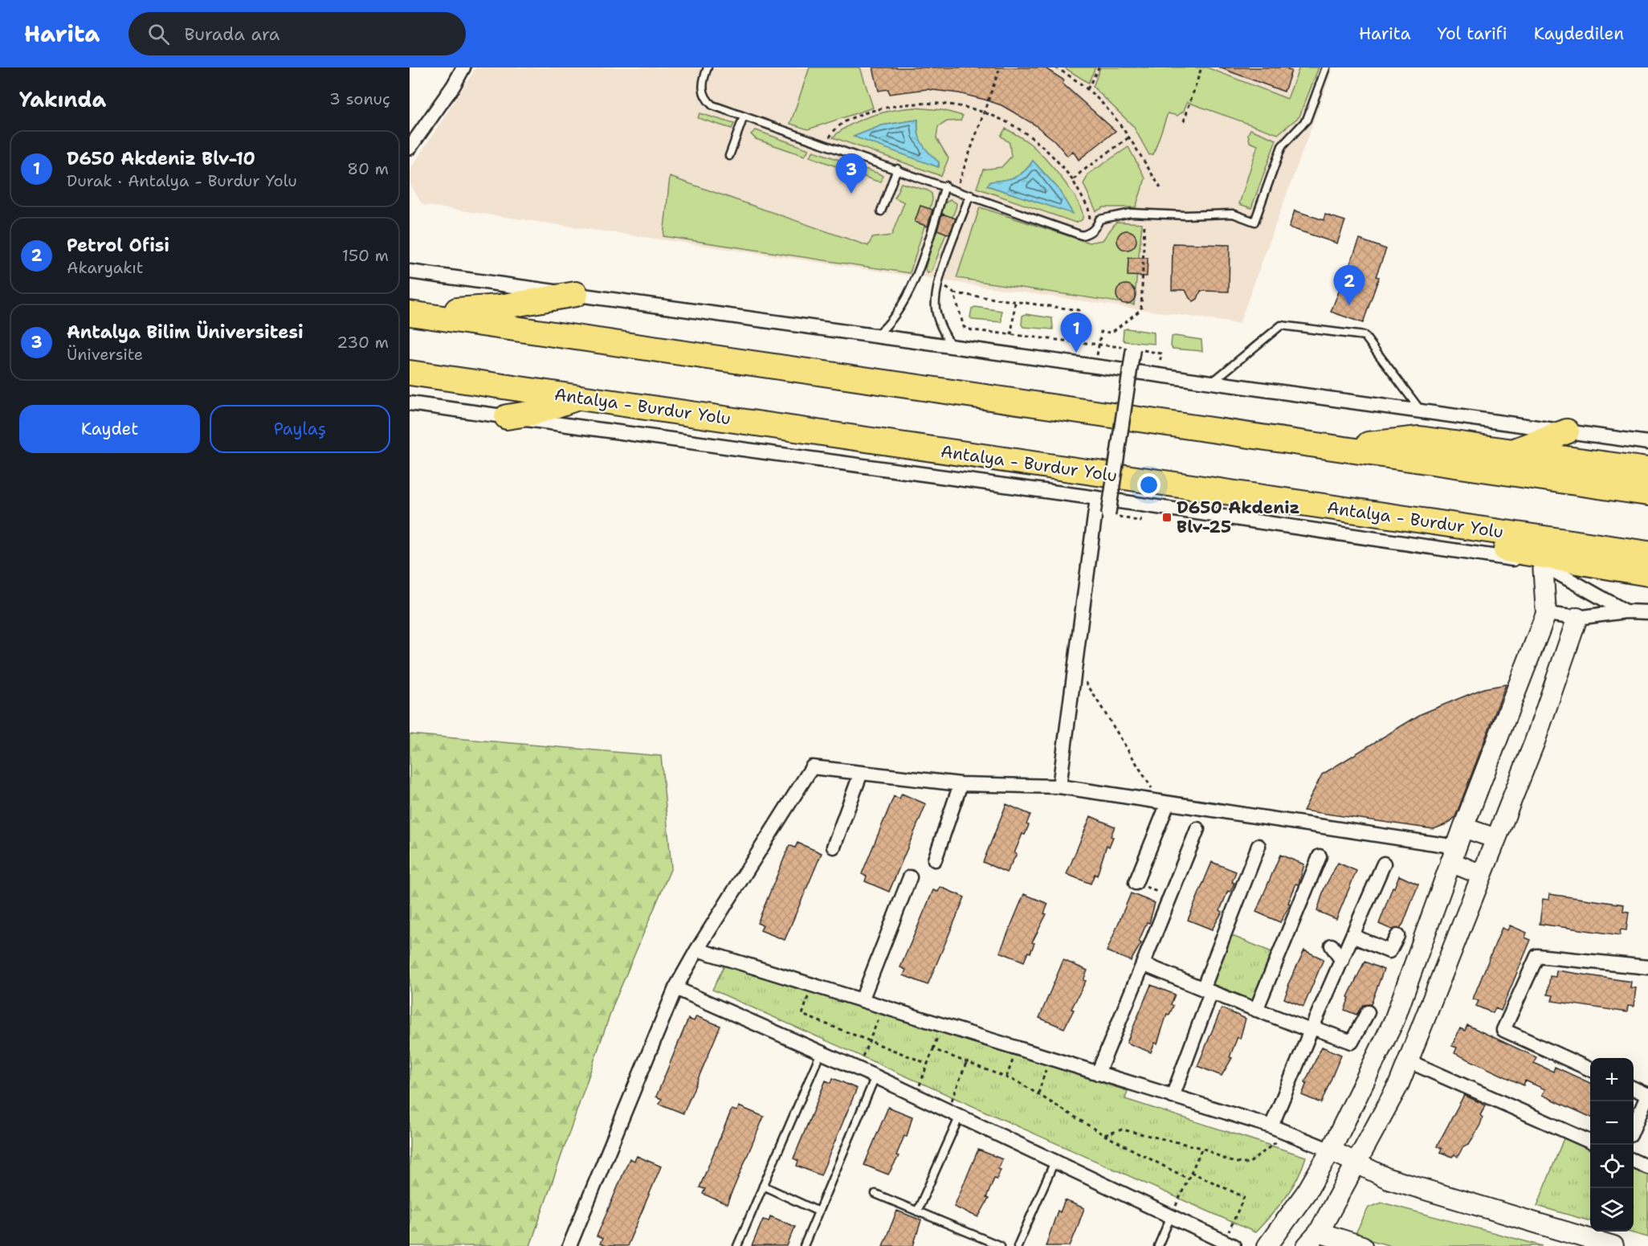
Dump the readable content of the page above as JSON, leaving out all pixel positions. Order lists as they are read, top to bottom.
{
  "streets": {
    "highway": ["Antalya - Burdur Yolu"]
  },
  "places": {
    "transit": ["D650 Akdeniz Blv-25"]
  },
  "page": {
    "header": "Harita",
    "search": "Burada ara",
    "nav": ["Harita", "Yol tarifi", "Kaydedilen"],
    "heading": ["Yakında", "3 sonuç"],
    "list": [
      {
        "mark": "1",
        "name": "D650 Akdeniz Blv-10",
        "note": "Durak · Antalya - Burdur Yolu",
        "value": "80 m"
      },
      {
        "mark": "2",
        "name": "Petrol Ofisi",
        "note": "Akaryakıt",
        "value": "150 m"
      },
      {
        "mark": "3",
        "name": "Antalya Bilim Üniversitesi",
        "note": "Üniversite",
        "value": "230 m"
      }
    ],
    "pins": ["3", "2", "1"],
    "buttons": ["Kaydet", "Paylaş"],
    "map_buttons": ["+", "−"]
  }
}
